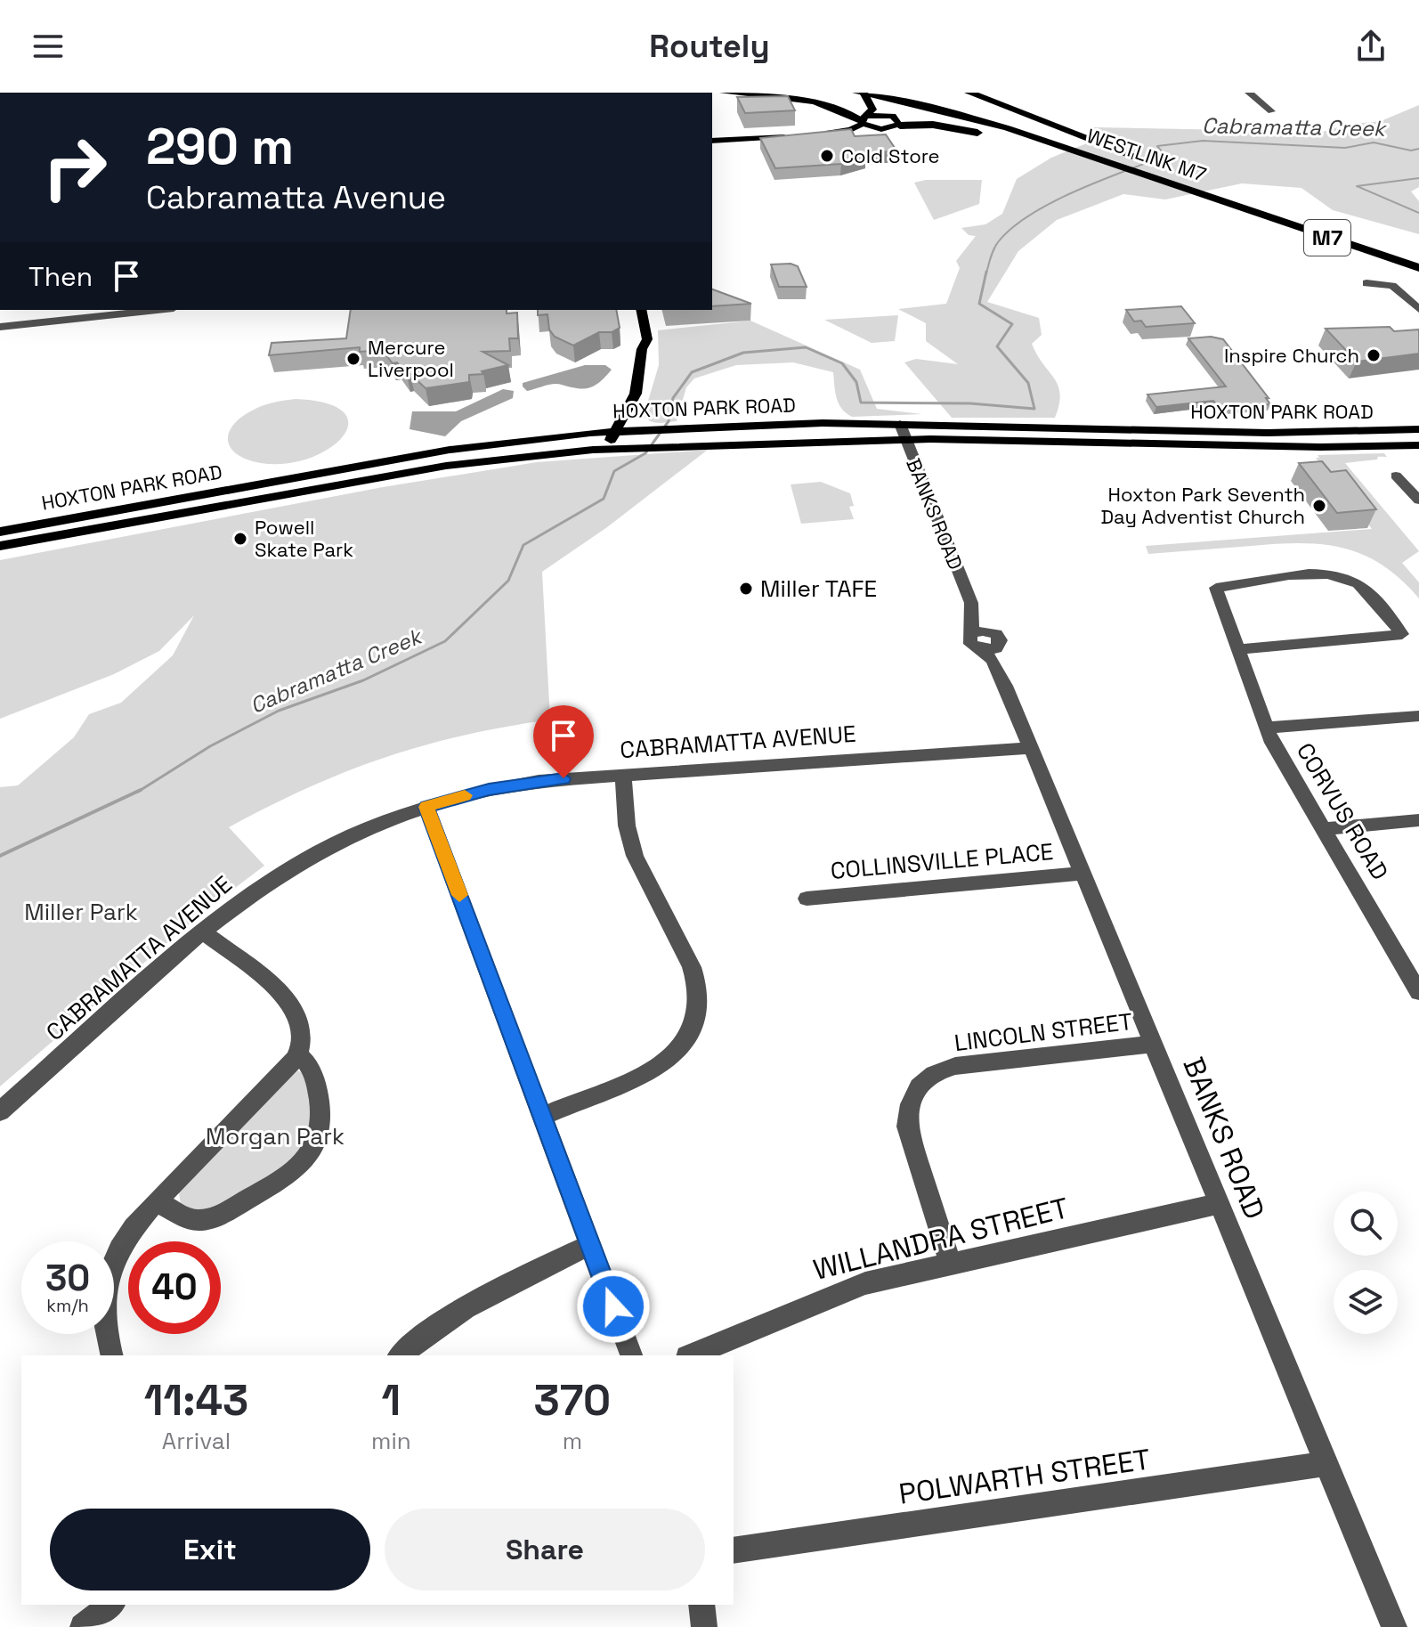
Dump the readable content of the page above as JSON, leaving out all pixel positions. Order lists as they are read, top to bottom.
{
  "streets": {
    "highway": ["WESTLINK M7", "M7"],
    "main road": ["HOXTON PARK ROAD"],
    "street": [
      "BANKS ROAD",
      "CABRAMATTA AVENUE",
      "CORVUS ROAD",
      "COLLINSVILLE PLACE",
      "LINCOLN STREET",
      "WILLANDRA STREET",
      "POLWARTH STREET"
    ]
  },
  "crossings": [
    ["HOXTON PARK ROAD", "BANKS ROAD"],
    ["BANKS ROAD", "CABRAMATTA AVENUE"],
    ["BANKS ROAD", "COLLINSVILLE PLACE"],
    ["BANKS ROAD", "LINCOLN STREET"],
    ["BANKS ROAD", "WILLANDRA STREET"],
    ["BANKS ROAD", "POLWARTH STREET"],
    ["LINCOLN STREET", "WILLANDRA STREET"]
  ],
  "water": ["Cabramatta Creek"],
  "parks": ["Miller Park", "Morgan Park"],
  "places": [
    "Cold Store",
    "Inspire Church",
    "Mercure Liverpool",
    "Hoxton Park Seventh Day Adventist Church",
    "Powell Skate Park",
    "Miller TAFE"
  ],
  "page": {
    "header": "Routely",
    "turn": ["290 m", "Cabramatta Avenue"],
    "then": "Then",
    "speed": "30 km/h",
    "limit": "40",
    "eta": [
      "11:43",
      "Arrival",
      "1",
      "min",
      "370",
      "m"
    ],
    "buttons": ["Exit", "Share"]
  }
}
